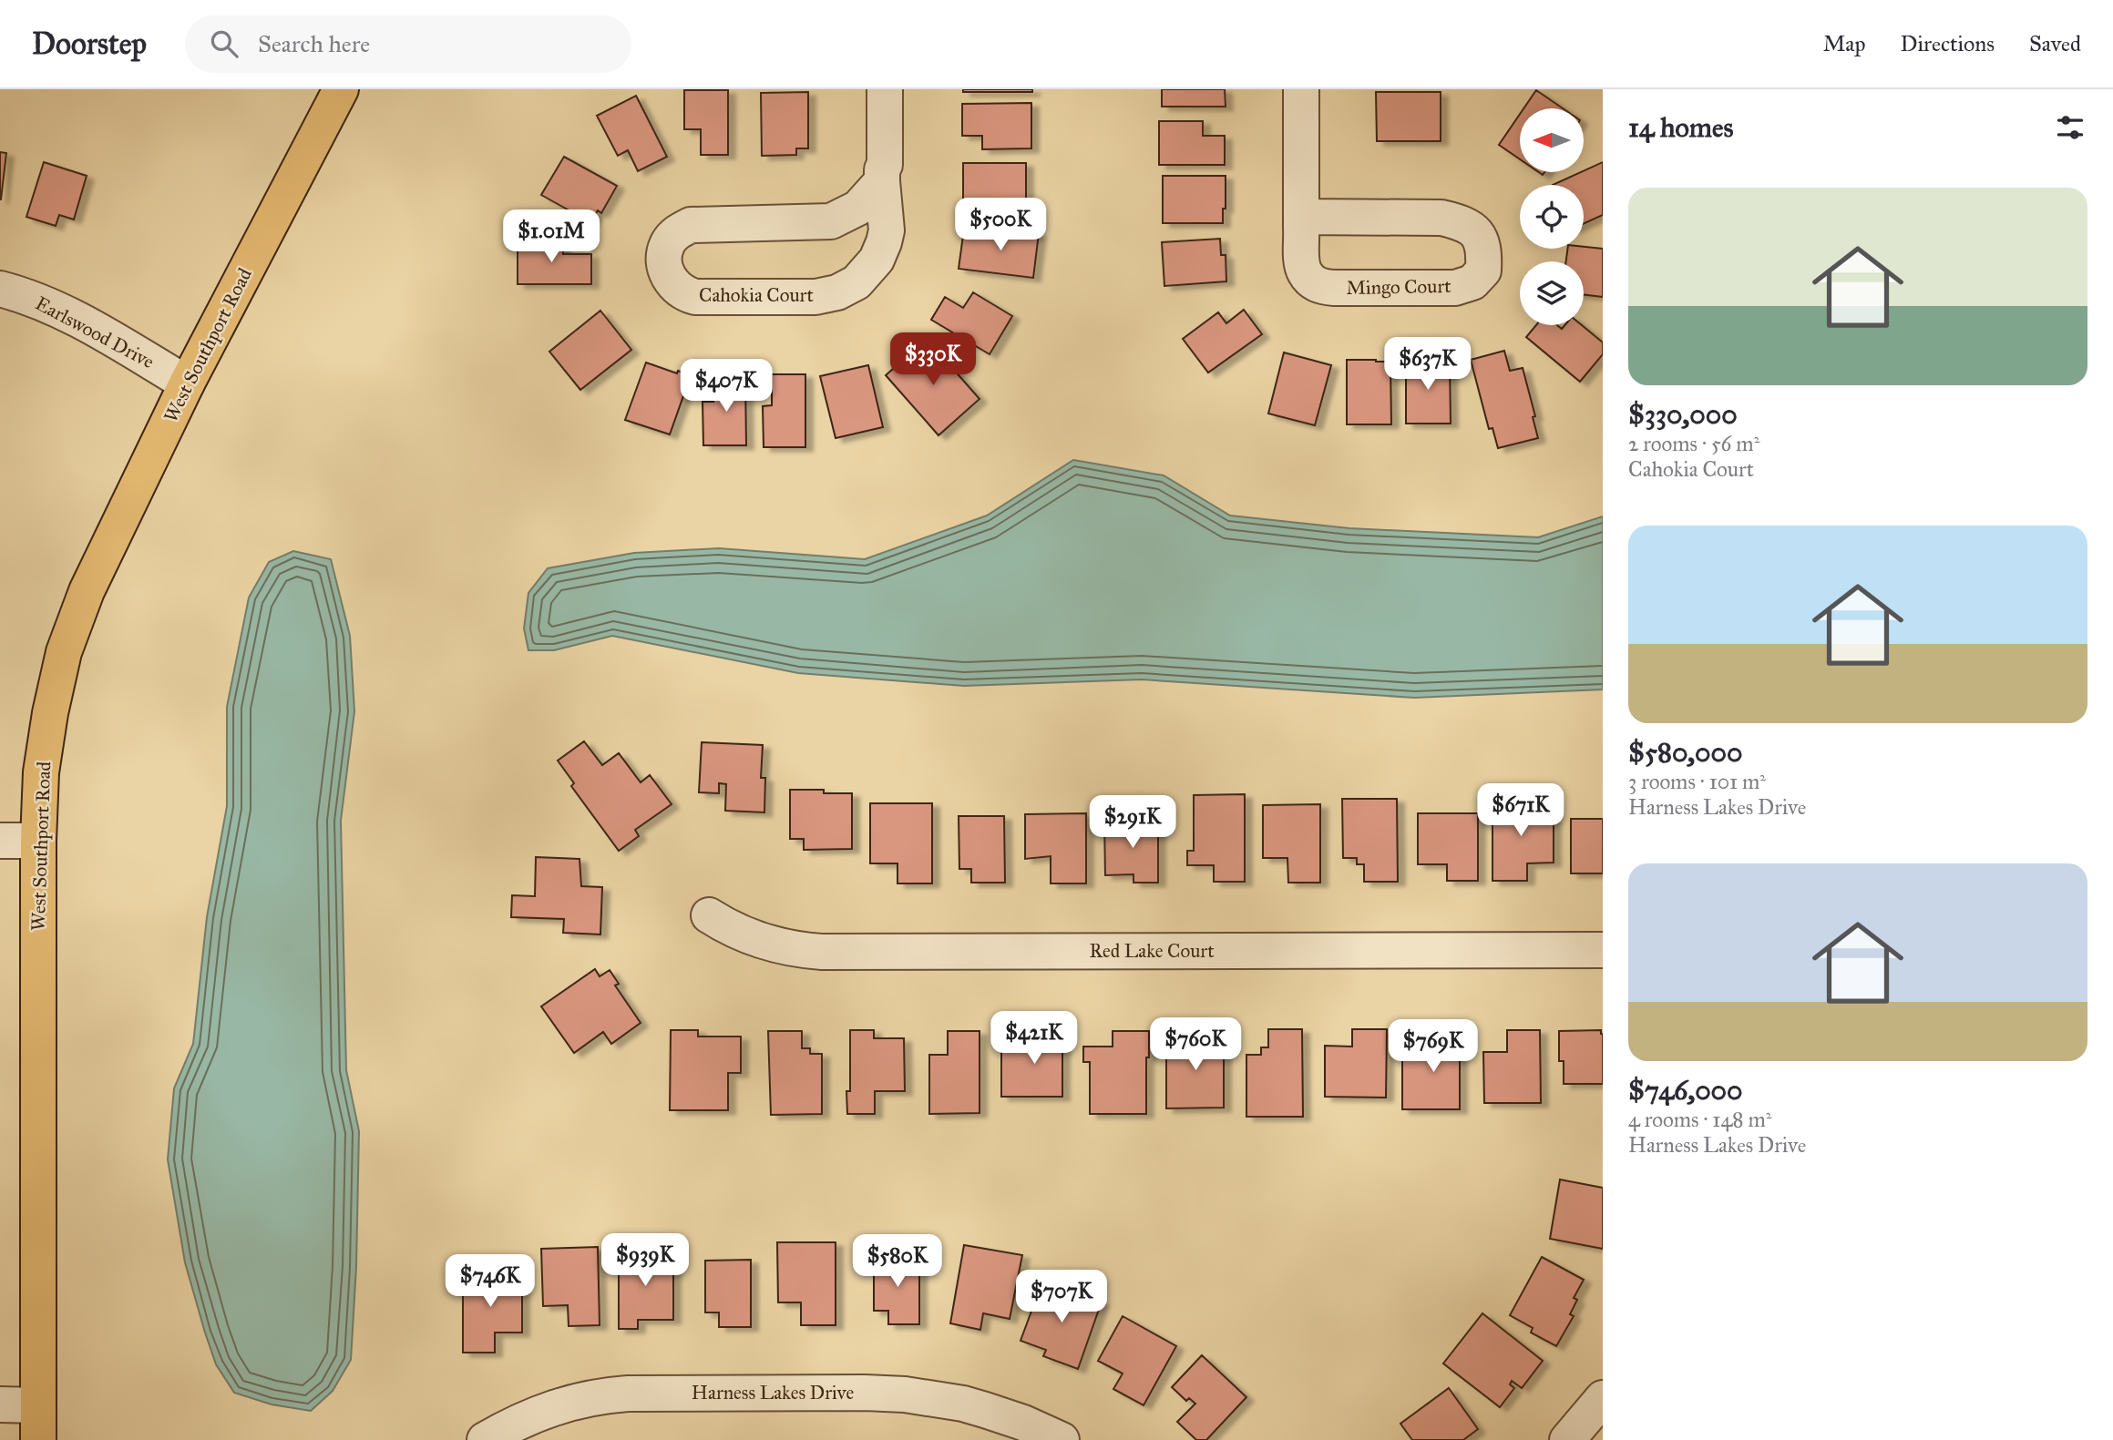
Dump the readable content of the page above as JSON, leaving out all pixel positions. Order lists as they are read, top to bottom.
{
  "streets": {
    "main road": ["West Southport Road"],
    "street": [
      "Mingo Court",
      "Cahokia Court",
      "Earlswood Drive",
      "Red Lake Court",
      "Harness Lakes Drive"
    ]
  },
  "crossings": [
    ["Earlswood Drive", "West Southport Road"]
  ],
  "north": "left",
  "page": {
    "header": "Doorstep",
    "search": "Search here",
    "nav": ["Map", "Directions", "Saved"],
    "heading": "14 homes",
    "list": [
      {
        "name": "$330,000",
        "note": "2 rooms · 56 m² · Cahokia Court"
      },
      {
        "name": "$580,000",
        "note": "3 rooms · 101 m² · Harness Lakes Drive"
      },
      {
        "name": "$746,000",
        "note": "4 rooms · 148 m² · Harness Lakes Drive"
      }
    ],
    "price": [
      "$500K",
      "$1.01M",
      "$330K",
      "$637K",
      "$407K",
      "$671K",
      "$291K",
      "$421K",
      "$760K",
      "$769K",
      "$939K",
      "$580K",
      "$746K",
      "$707K"
    ]
  }
}
